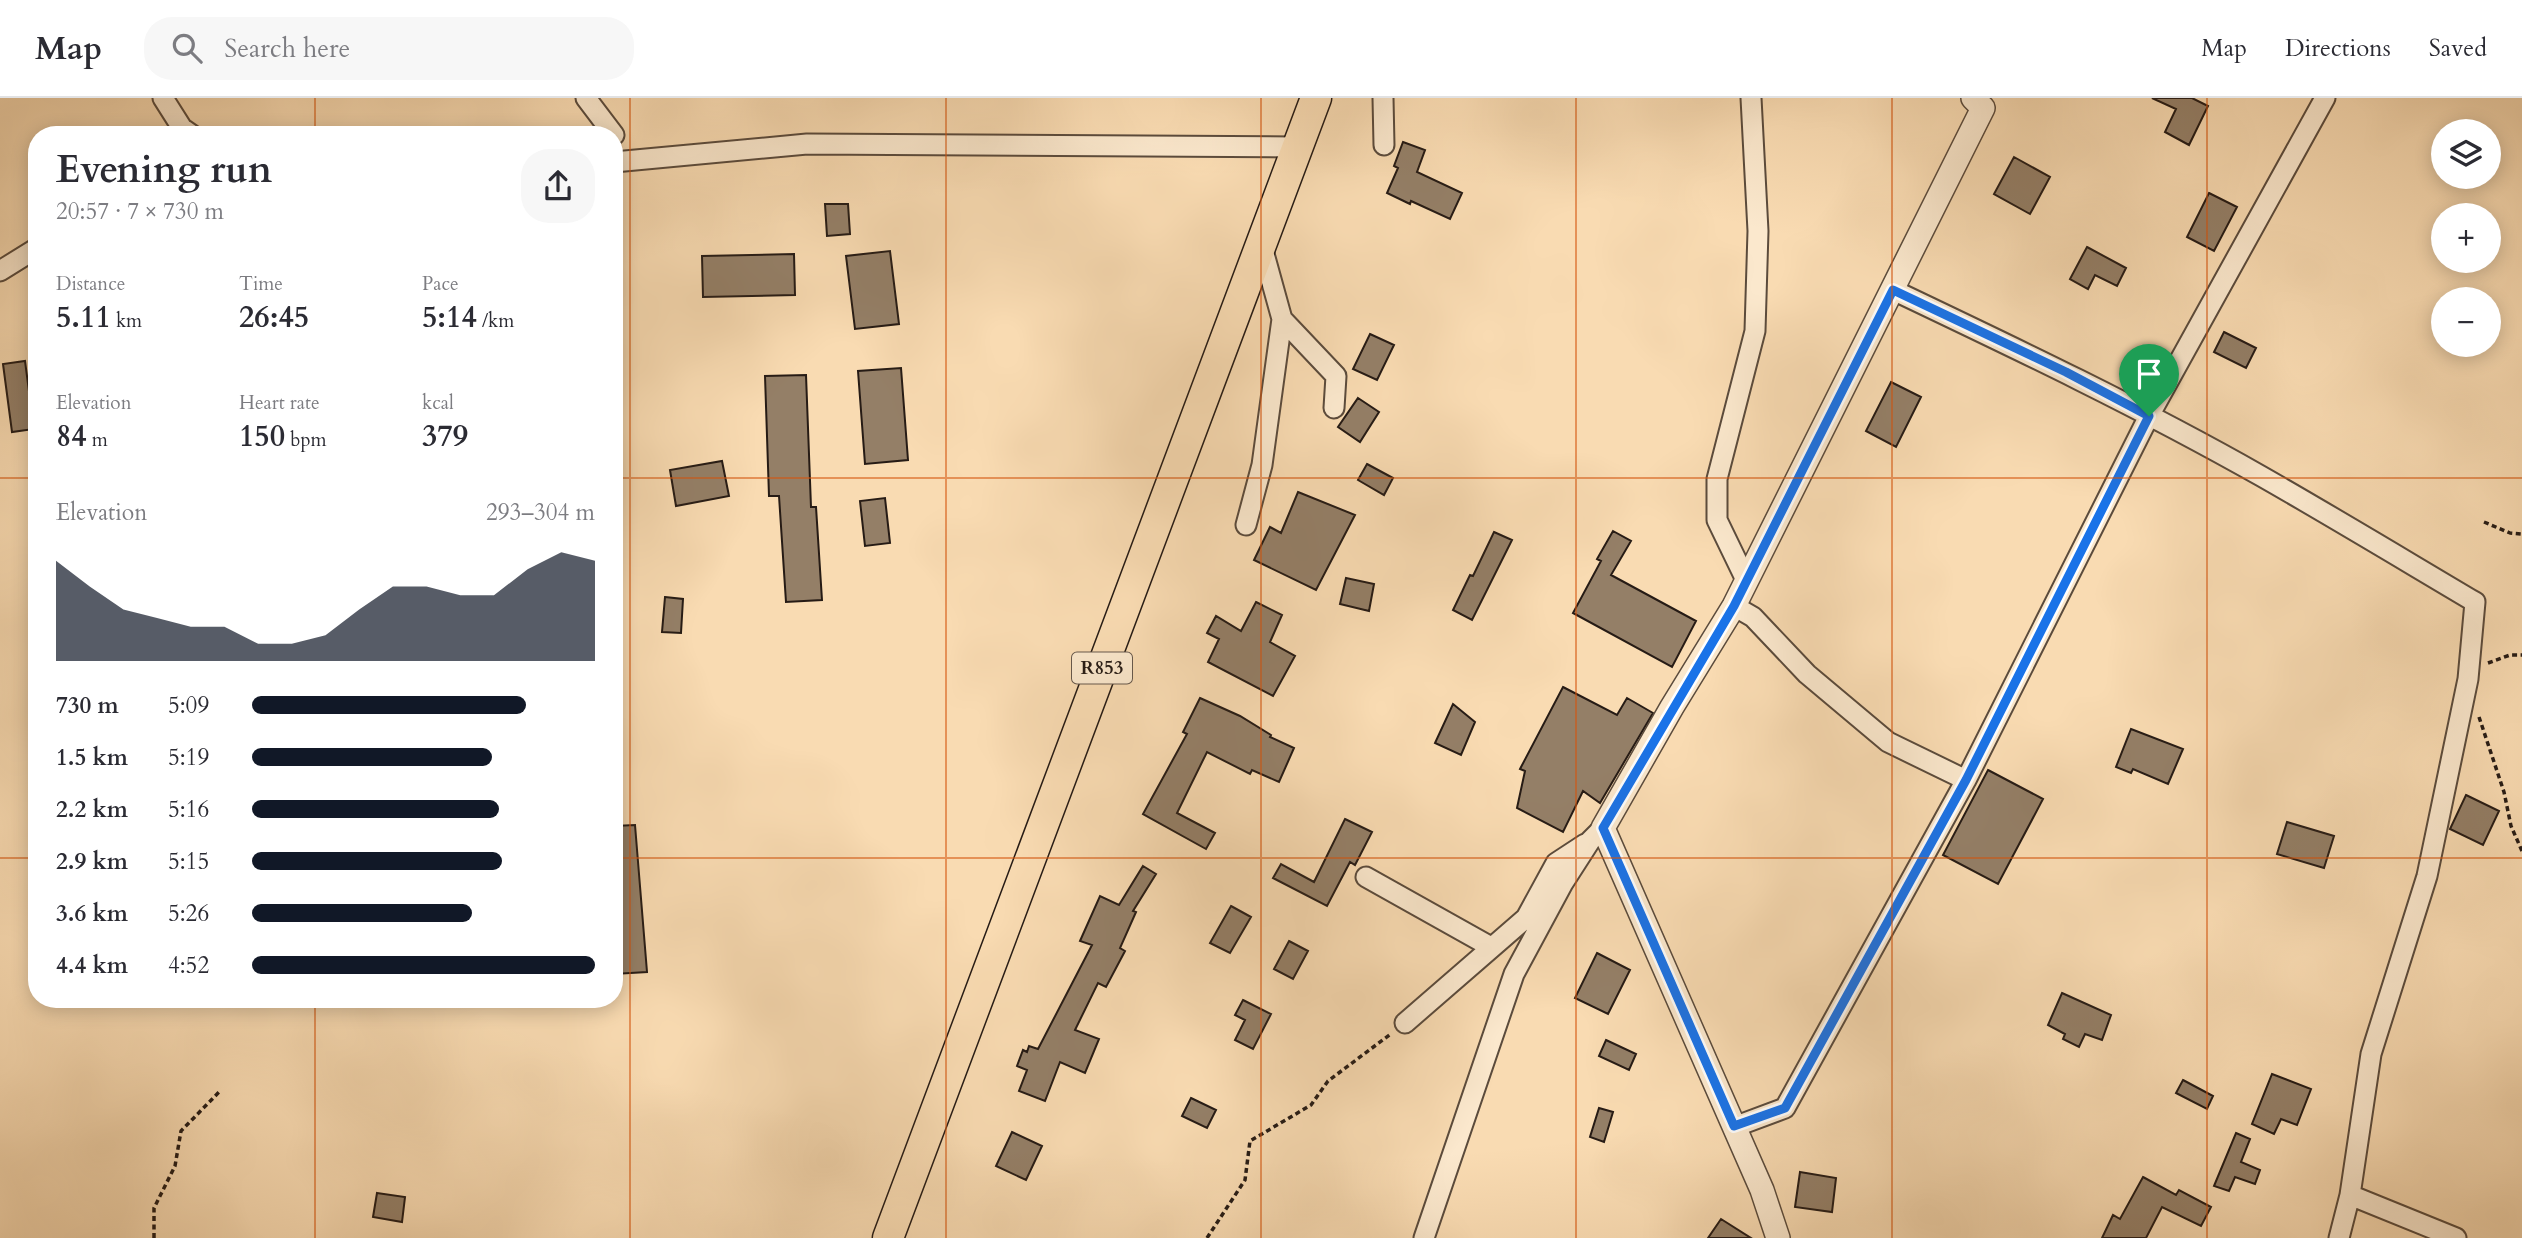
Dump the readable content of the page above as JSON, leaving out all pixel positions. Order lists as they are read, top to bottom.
{
  "streets": {
    "main road": ["R853"]
  },
  "page": {
    "header": "Map",
    "search": "Search here",
    "nav": ["Map", "Directions", "Saved"],
    "map_buttons": ["+", "−"],
    "heading": ["Evening run", "20:57 · 7 × 730 m"],
    "stats": [
      ["Distance", "5.11 km"],
      ["Time", "26:45"],
      ["Pace", "5:14 /km"],
      ["Elevation", "84 m"],
      ["Heart rate", "150 bpm"],
      ["kcal", "379"]
    ],
    "chart": ["Elevation", "293–304 m"],
    "list": [
      {
        "name": "730 m",
        "note": "5:09"
      },
      {
        "name": "1.5 km",
        "note": "5:19"
      },
      {
        "name": "2.2 km",
        "note": "5:16"
      },
      {
        "name": "2.9 km",
        "note": "5:15"
      },
      {
        "name": "3.6 km",
        "note": "5:26"
      },
      {
        "name": "4.4 km",
        "note": "4:52"
      }
    ]
  }
}
